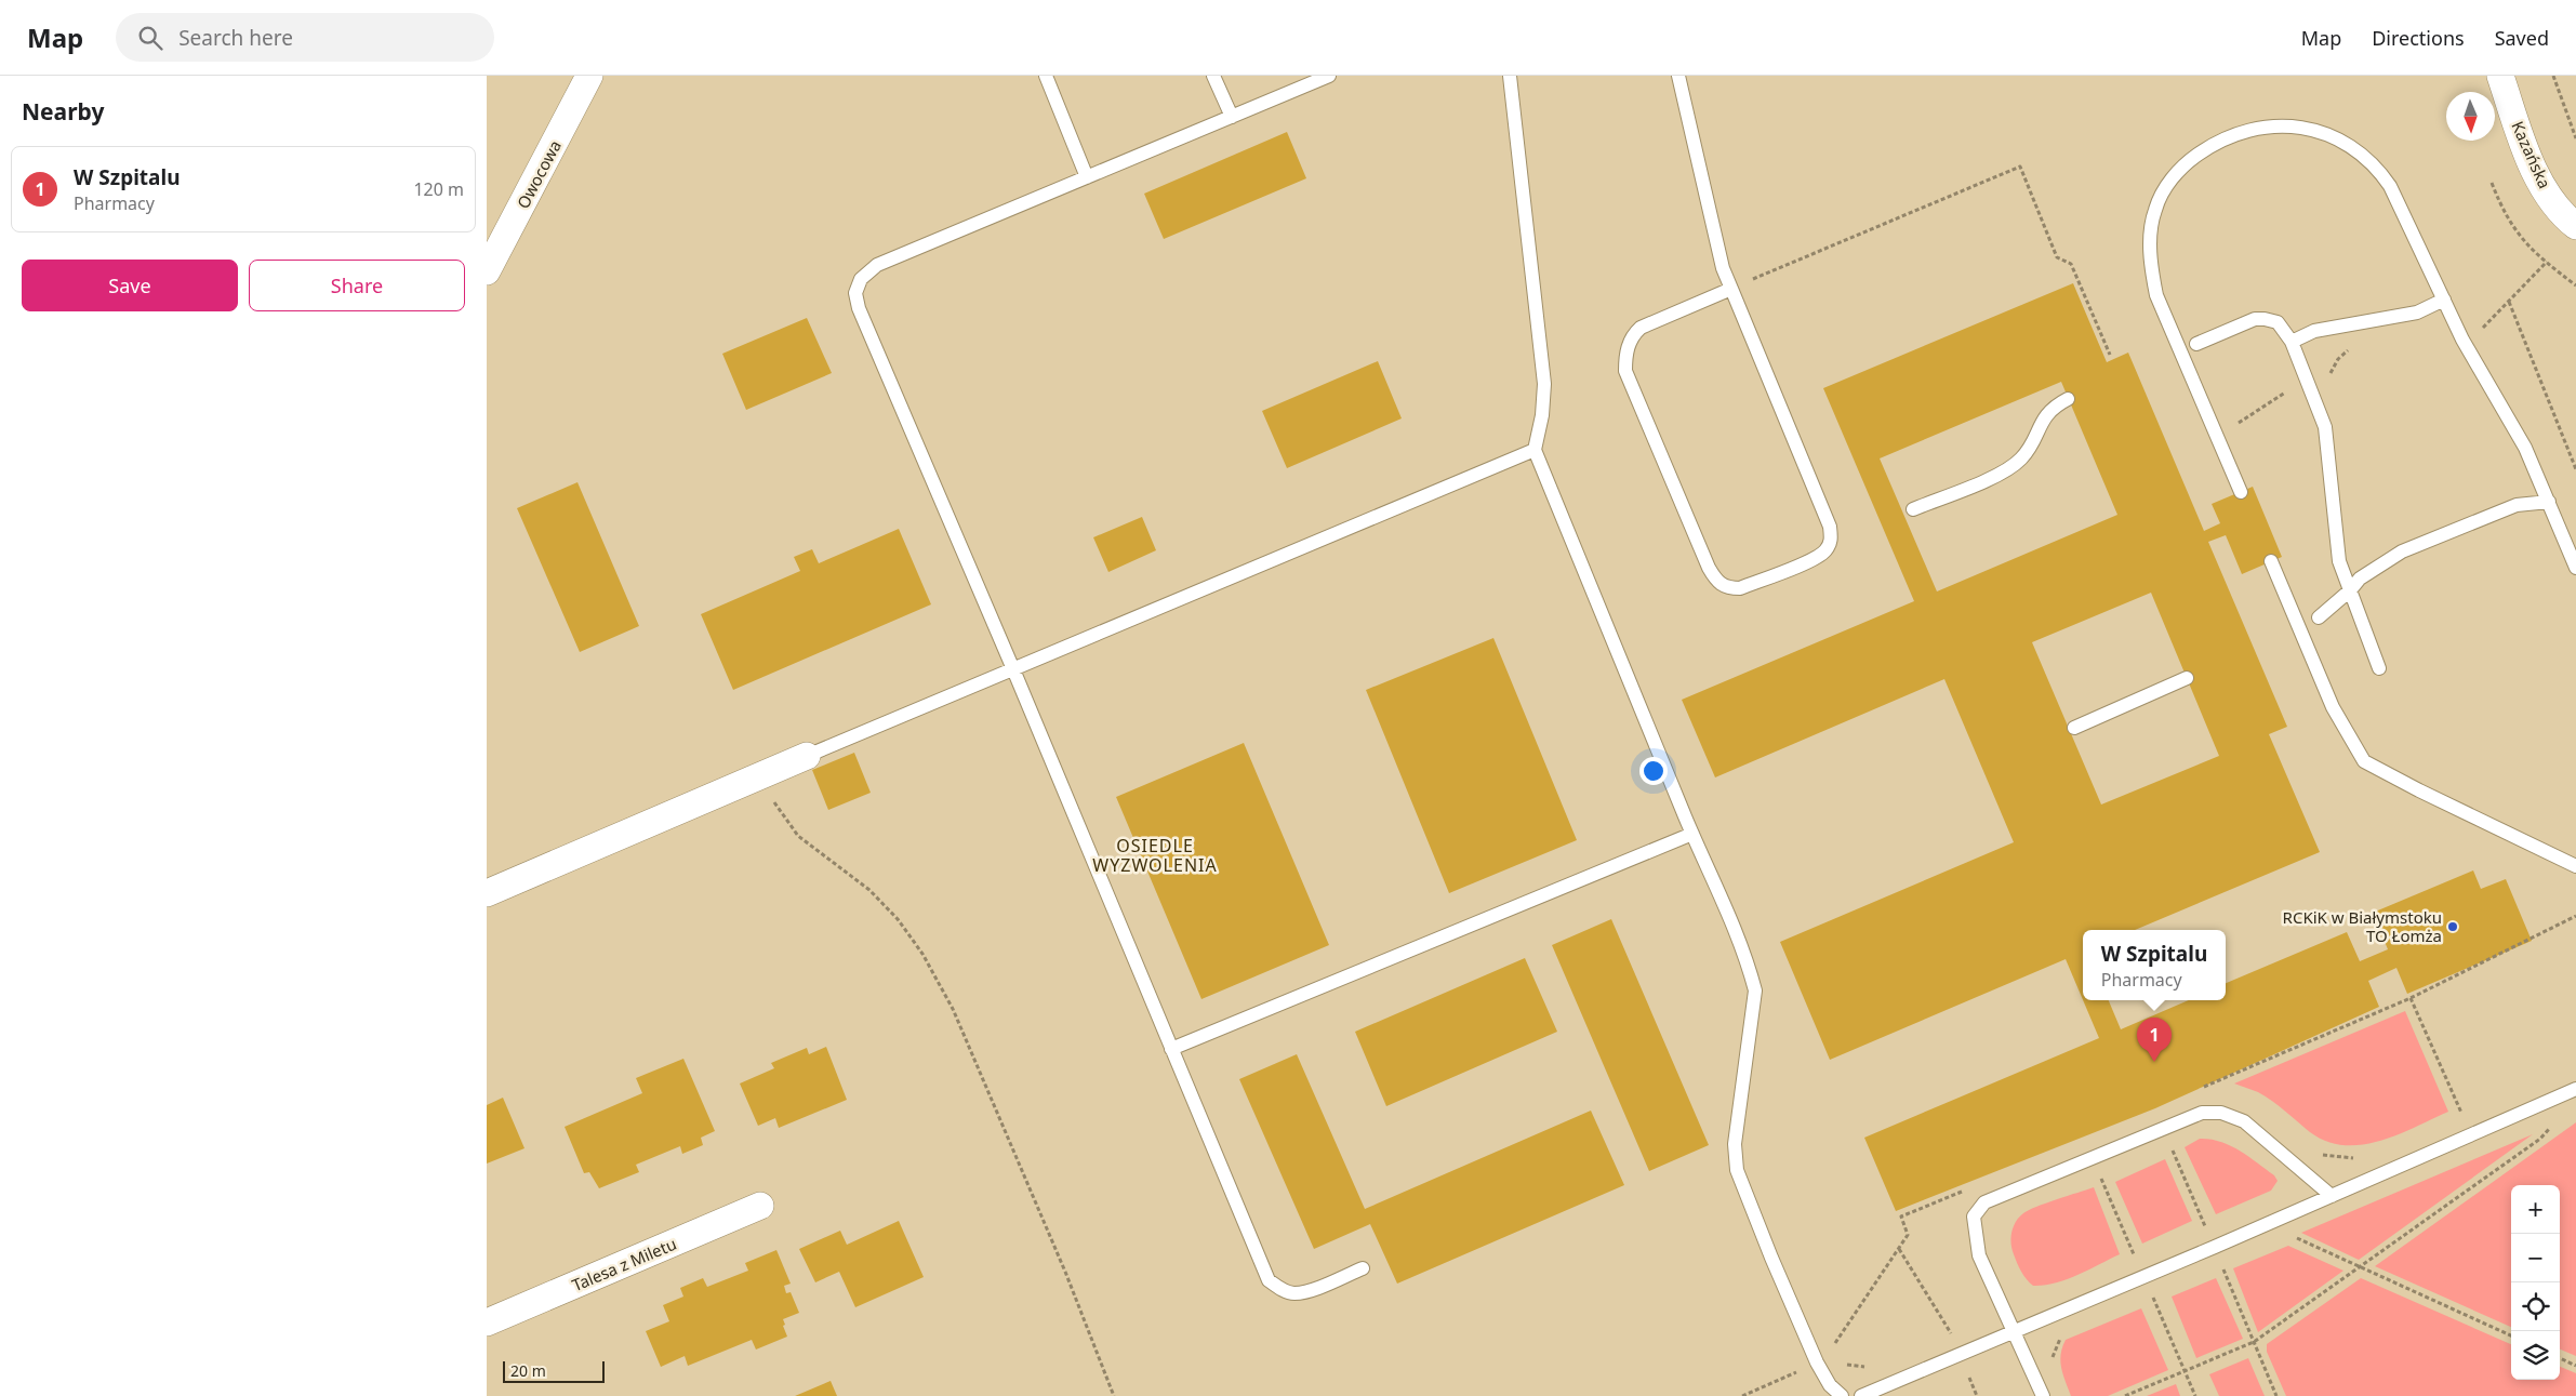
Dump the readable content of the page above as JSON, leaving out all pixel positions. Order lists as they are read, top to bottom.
{
  "streets": {
    "street": ["Kazańska", "Owocowa", "Talesa z Miletu"]
  },
  "districts": ["OSIEDLE WYZWOLENIA"],
  "places": ["RCKiK w Białymstoku TO Łomża"],
  "scale_bar": "20 m",
  "north": "bottom",
  "page": {
    "header": "Map",
    "search": "Search here",
    "nav": ["Map", "Directions", "Saved"],
    "heading": "Nearby",
    "list": [
      {
        "mark": "1",
        "name": "W Szpitalu",
        "note": "Pharmacy",
        "value": "120 m"
      }
    ],
    "buttons": ["Save", "Share"],
    "popup": ["W Szpitalu", "Pharmacy"],
    "pins": "1",
    "map_buttons": ["+", "−"],
    "scale": "20 m"
  }
}
